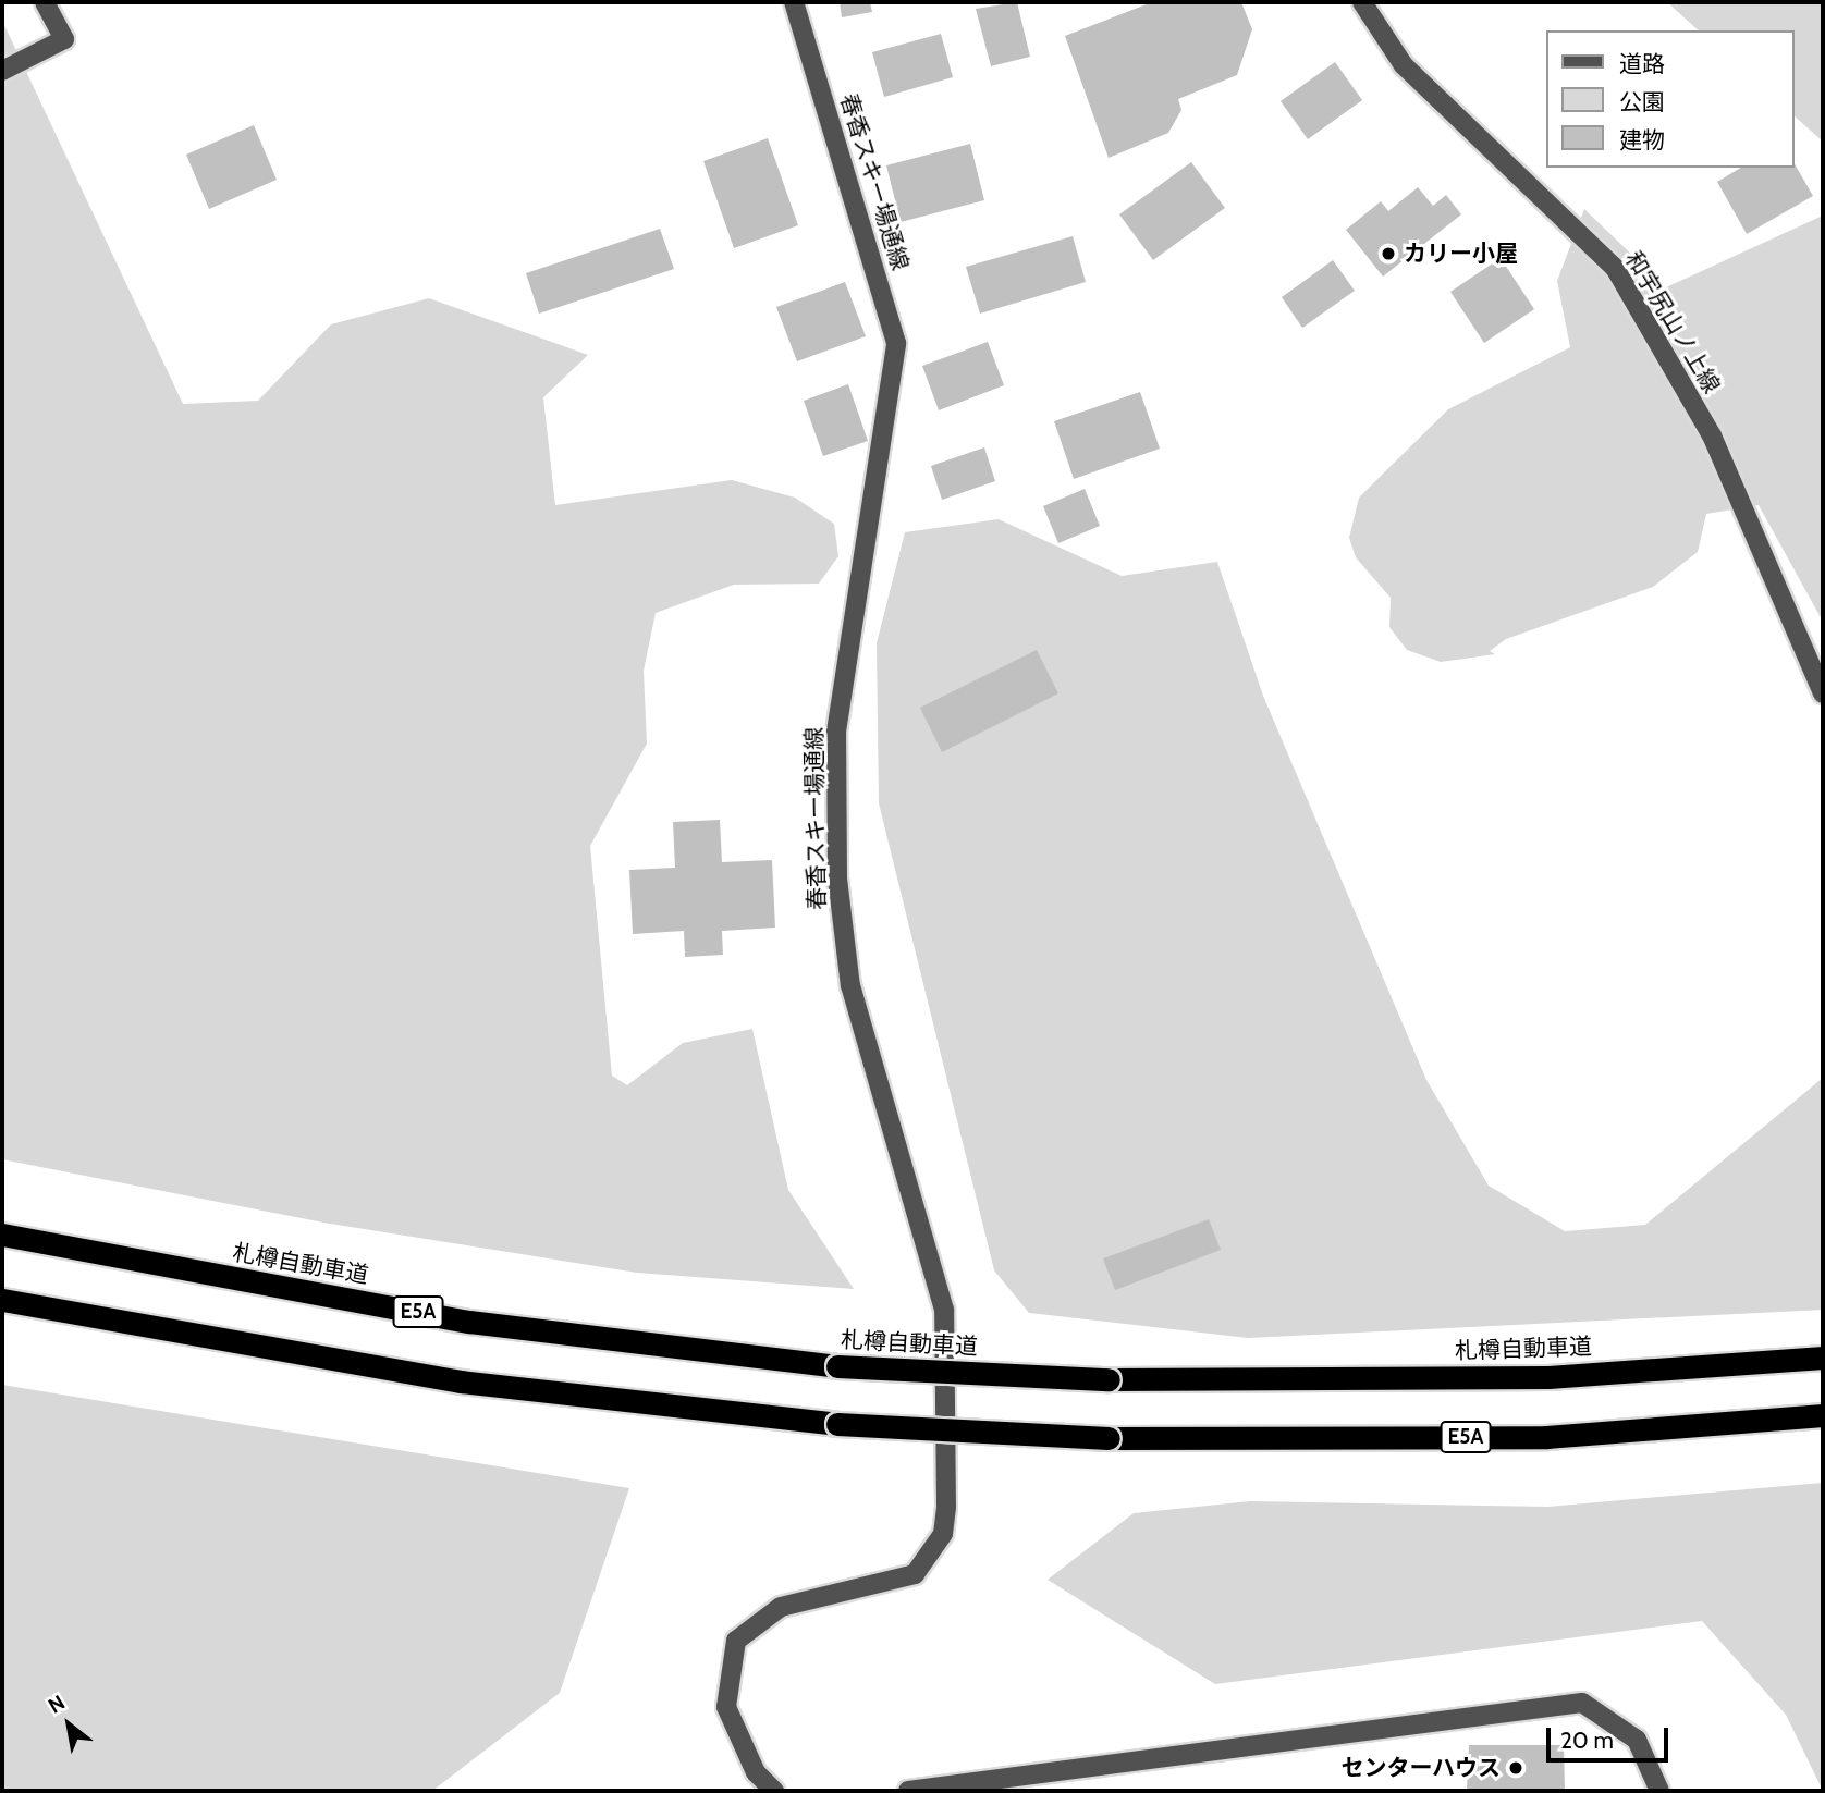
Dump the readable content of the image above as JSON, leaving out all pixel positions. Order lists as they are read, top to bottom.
{
  "streets": {
    "highway": ["札樽自動車道", "E5A"],
    "street": ["春香スキー場通線", "和宇尻山ノ上線"]
  },
  "places": ["カリー小屋", "センターハウス"],
  "legend": ["道路", "公園", "建物"],
  "scale_bar": "20 m",
  "north": "top left"
}
